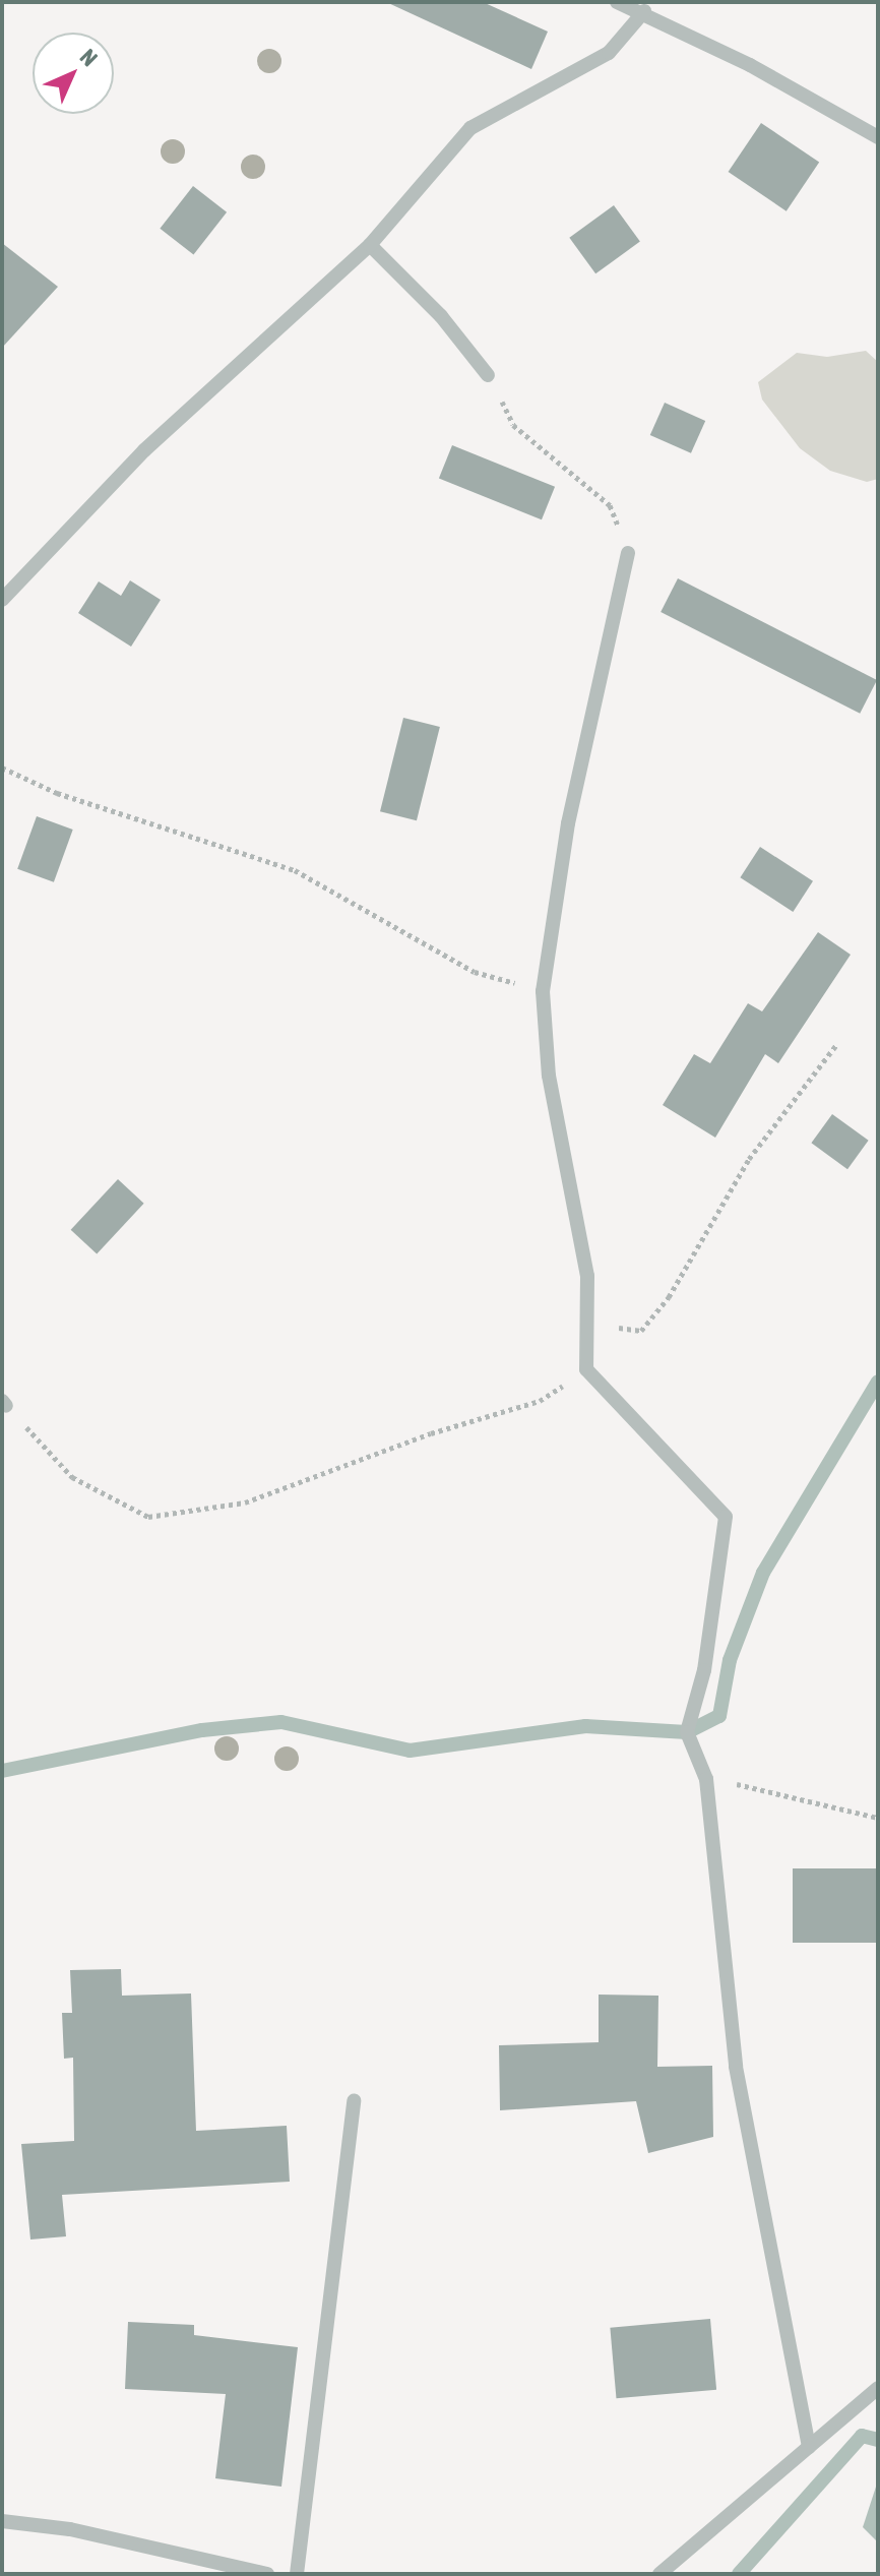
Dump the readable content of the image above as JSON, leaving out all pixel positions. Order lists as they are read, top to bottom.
{
  "north": "top right"
}
